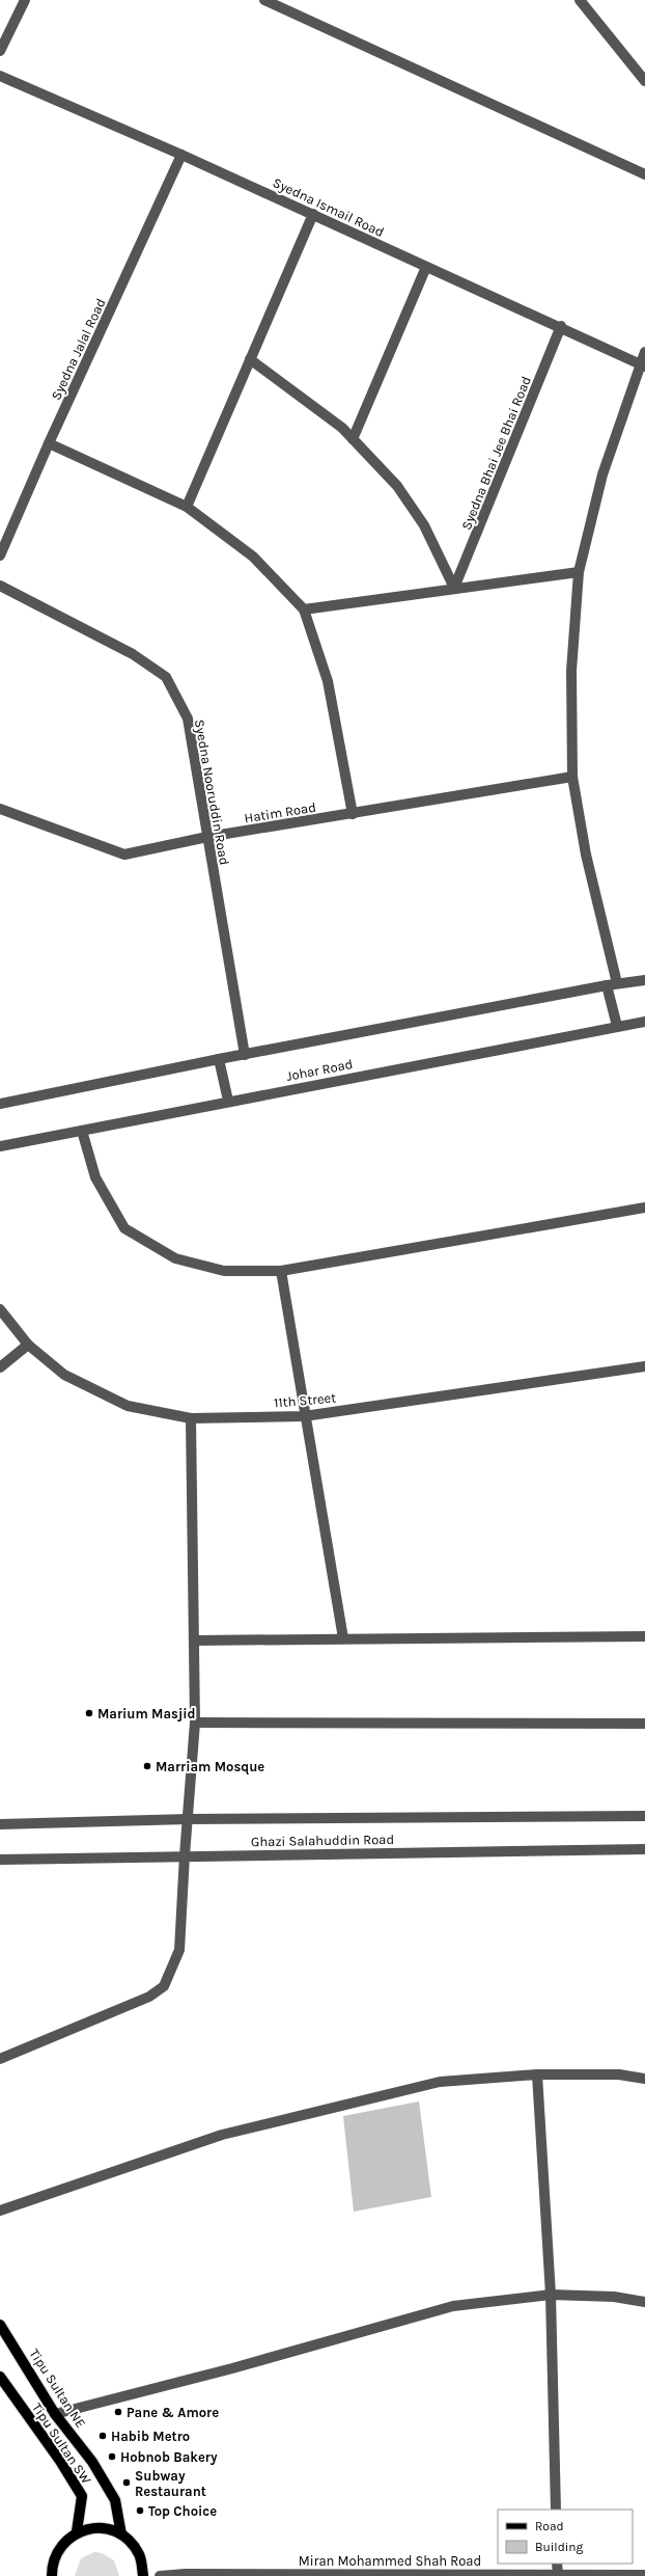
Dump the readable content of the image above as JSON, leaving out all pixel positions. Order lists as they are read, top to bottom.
{
  "streets": {
    "main road": ["Tipu Sultan NE", "Tipu Sultan SW"],
    "street": [
      "Syedna Ismail Road",
      "Syedna Jalal Road",
      "Syedna Bhai Jee Bhai Road",
      "Syedna Nooruddin Road",
      "Hatim Road",
      "Johar Road",
      "11th Street",
      "Ghazi Salahuddin Road",
      "Miran Mohammed Shah Road"
    ]
  },
  "crossings": [
    ["Syedna Ismail Road", "Syedna Jalal Road"],
    ["Syedna Ismail Road", "Syedna Bhai Jee Bhai Road"],
    ["Syedna Nooruddin Road", "Hatim Road"]
  ],
  "places": [
    "Marium Masjid",
    "Marriam Mosque",
    "Pane & Amore",
    "Habib Metro",
    "Hobnob Bakery",
    "Subway Restaurant",
    "Top Choice"
  ],
  "legend": ["Road", "Building"]
}
